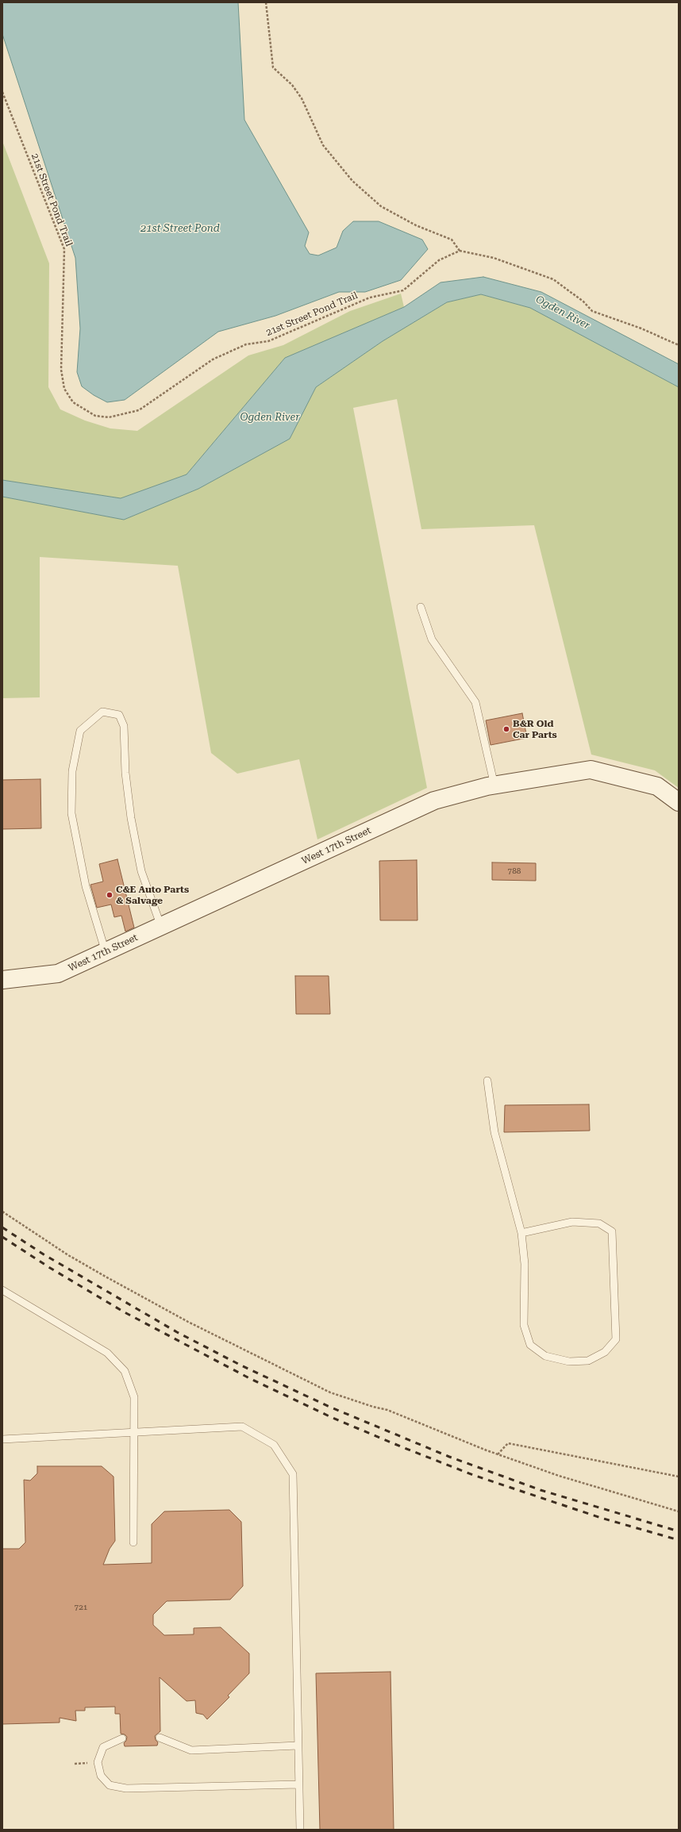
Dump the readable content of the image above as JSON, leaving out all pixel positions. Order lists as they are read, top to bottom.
{
  "streets": {
    "street": ["West 17th Street"],
    "path": ["21st Street Pond Trail"]
  },
  "water": ["21st Street Pond", "Ogden River"],
  "places": ["B&R Old Car Parts", "C&E Auto Parts & Salvage"],
  "house_numbers": ["788", "721"]
}
